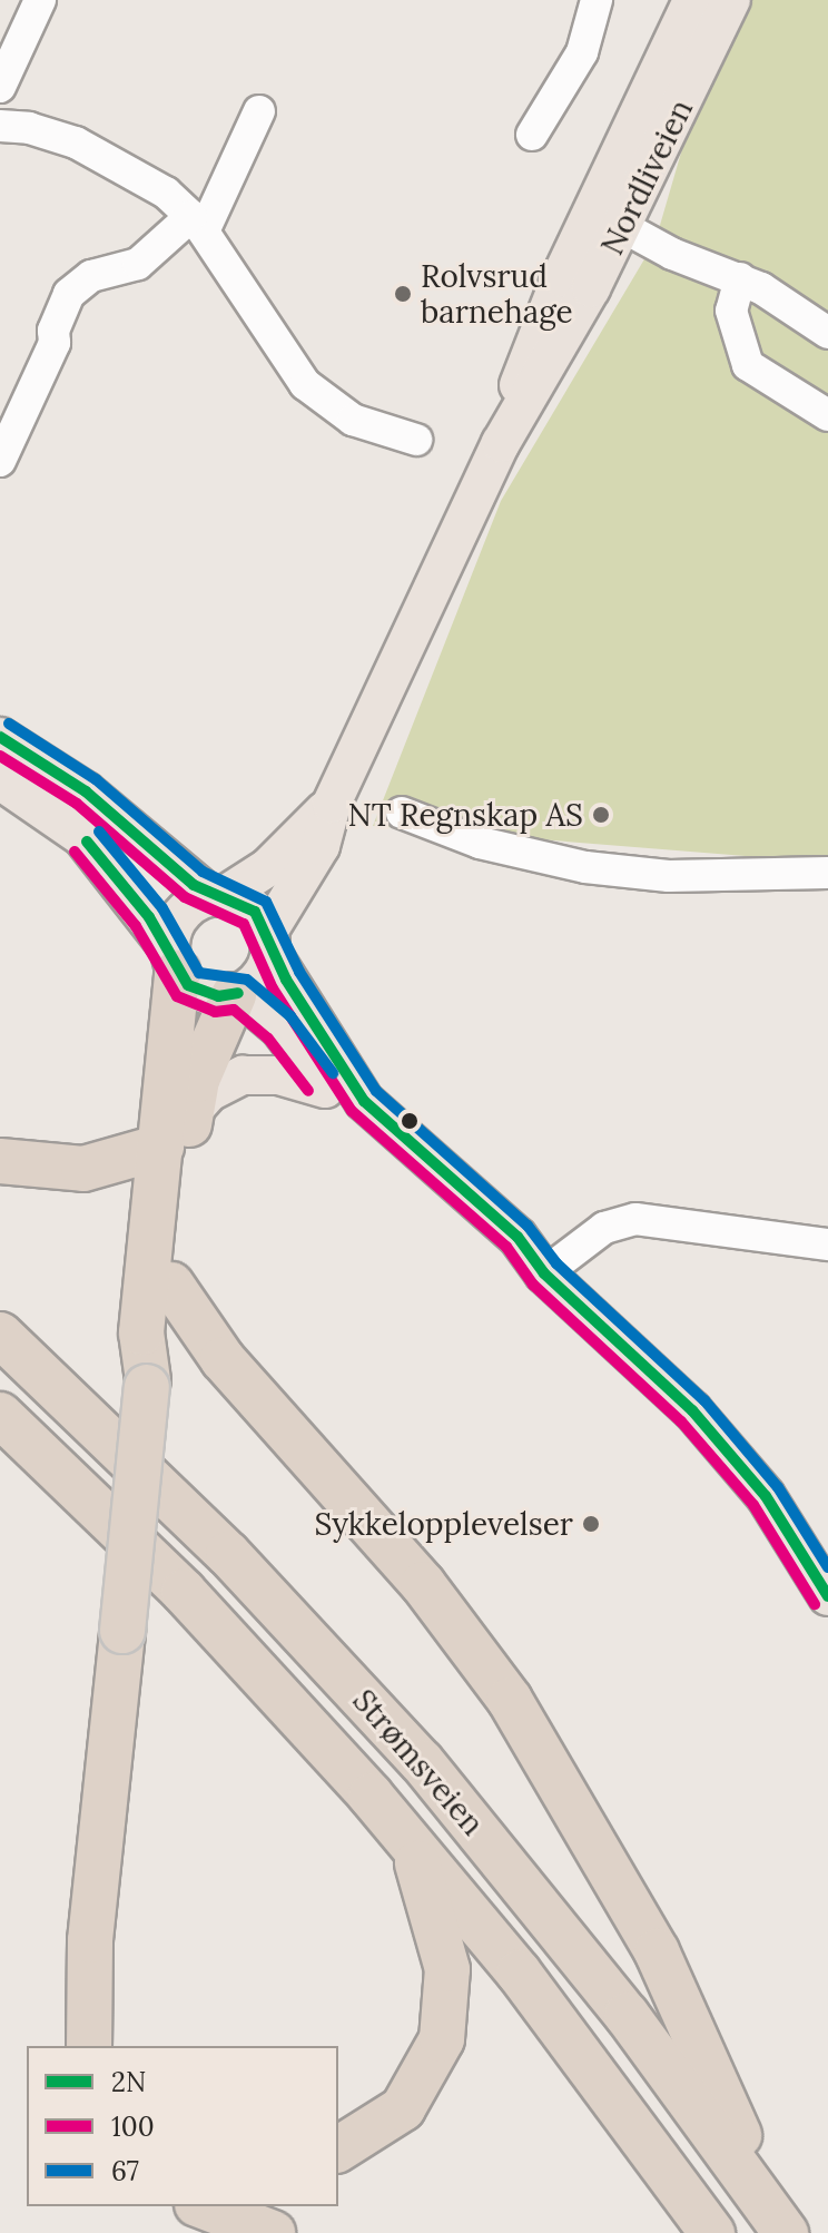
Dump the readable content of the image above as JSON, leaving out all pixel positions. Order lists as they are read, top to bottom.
{
  "streets": {
    "highway": ["Strømsveien"],
    "main road": ["Nordliveien"]
  },
  "places": ["Rolvsrud barnehage", "NT Regnskap AS", "Sykkelopplevelser"],
  "lines": ["transit line 67", "transit line 2N", "transit line 100"],
  "legend": ["2N", "100", "67"]
}
